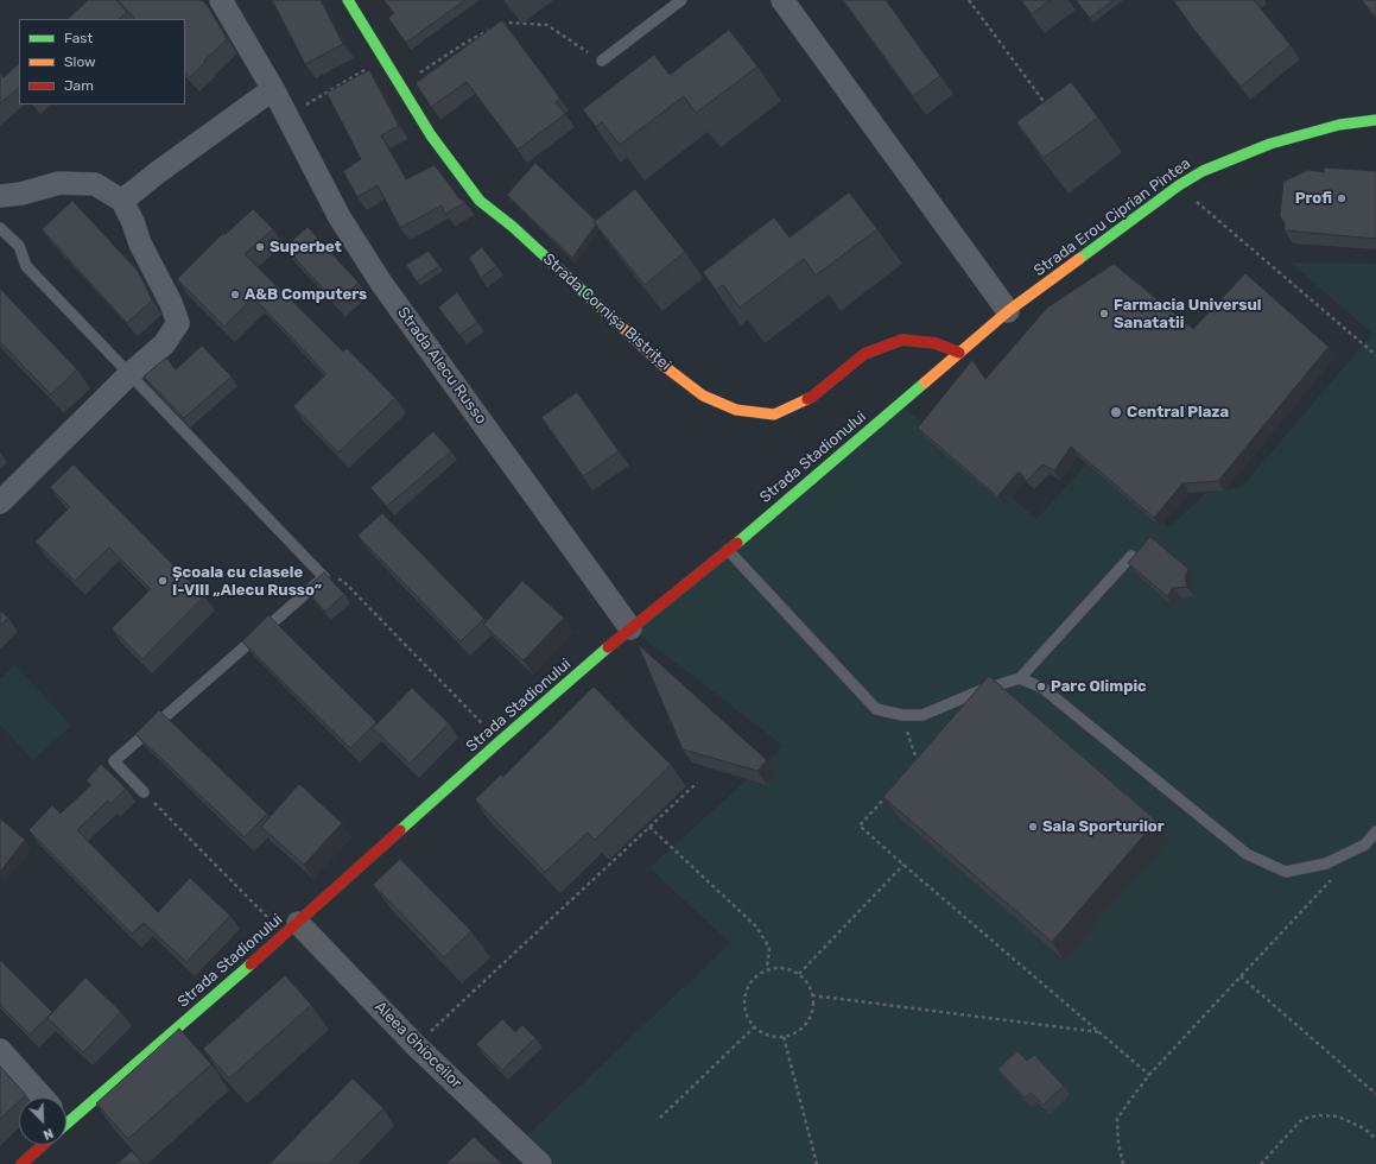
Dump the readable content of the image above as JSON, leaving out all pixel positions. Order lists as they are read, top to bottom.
{
  "streets": {
    "street": [
      "Strada Erou Ciprian Pintea",
      "Strada Cornișa Bistriței",
      "Strada Alecu Russo",
      "Strada Stadionului",
      "Aleea Ghioceilor"
    ]
  },
  "crossings": [
    ["Strada Erou Ciprian Pintea", "Strada Stadionului"],
    ["Strada Cornișa Bistriței", "Strada Stadionului"],
    ["Strada Alecu Russo", "Strada Stadionului"],
    ["Strada Stadionului", "Aleea Ghioceilor"]
  ],
  "places": [
    "Profi",
    "Superbet",
    "A&B Computers",
    "Farmacia Universul Sanatatii",
    "Central Plaza",
    "Școala cu clasele I-VIII „Alecu Russo”",
    "Parc Olimpic",
    "Sala Sporturilor"
  ],
  "legend": ["Fast", "Slow", "Jam"],
  "north": "bottom right"
}
